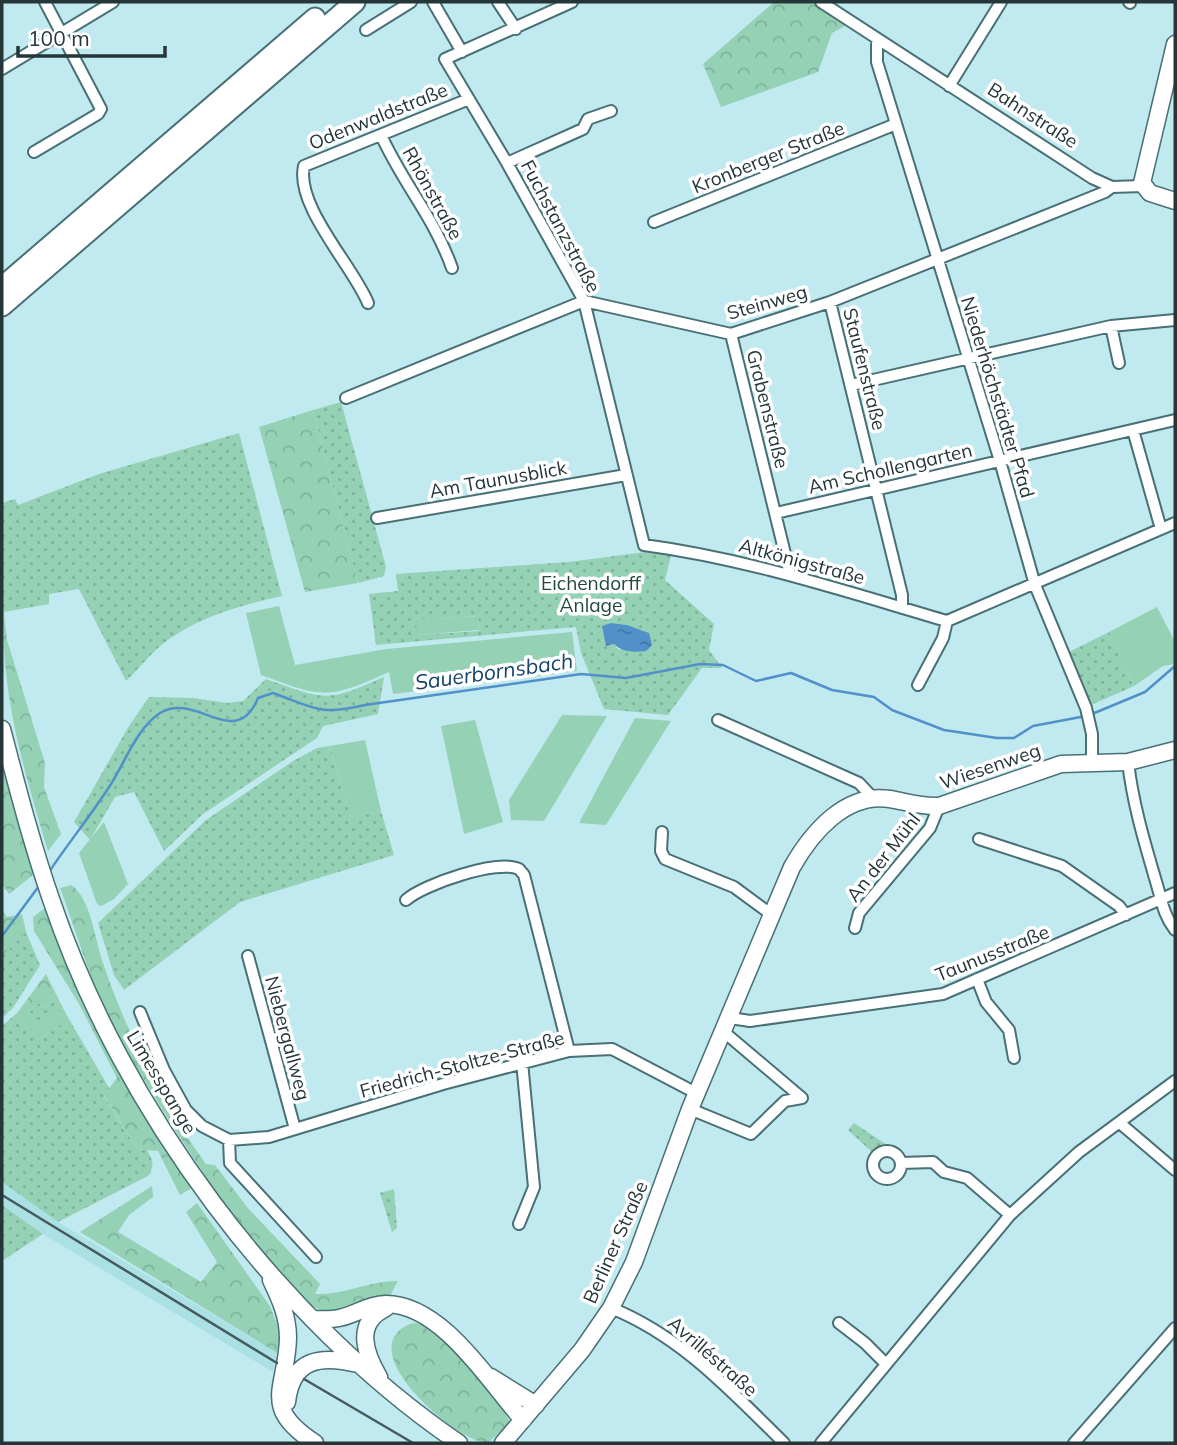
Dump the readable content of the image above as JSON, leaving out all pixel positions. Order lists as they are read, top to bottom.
{
  "streets": {
    "main road": ["Wiesenweg", "Limesspange", "Berliner Straße"],
    "street": [
      "Bahnstraße",
      "Odenwaldstraße",
      "Kronberger Straße",
      "Rhönstraße",
      "Fuchstanzstraße",
      "Steinweg",
      "Staufenstraße",
      "Niederhöchstädter Pfad",
      "Grabenstraße",
      "Am Schollengarten",
      "Am Taunusblick",
      "Altkönigstraße",
      "An der Mühl",
      "Taunusstraße",
      "Niebergallweg",
      "Friedrich-Stoltze-Straße",
      "Avrilléstraße"
    ]
  },
  "crossings": [
    ["Bahnstraße", "Steinweg"],
    ["Bahnstraße", "Niederhöchstädter Pfad"],
    ["Odenwaldstraße", "Rhönstraße"],
    ["Odenwaldstraße", "Fuchstanzstraße"],
    ["Kronberger Straße", "Niederhöchstädter Pfad"],
    ["Fuchstanzstraße", "Steinweg"],
    ["Fuchstanzstraße", "Am Taunusblick"],
    ["Fuchstanzstraße", "Altkönigstraße"],
    ["Steinweg", "Staufenstraße"],
    ["Steinweg", "Niederhöchstädter Pfad"],
    ["Steinweg", "Grabenstraße"],
    ["Staufenstraße", "Am Schollengarten"],
    ["Staufenstraße", "Altkönigstraße"],
    ["Niederhöchstädter Pfad", "Am Schollengarten"],
    ["Niederhöchstädter Pfad", "Wiesenweg"],
    ["Grabenstraße", "Am Schollengarten"],
    ["Grabenstraße", "Altkönigstraße"],
    ["Wiesenweg", "An der Mühl"],
    ["Wiesenweg", "Berliner Straße"],
    ["Taunusstraße", "Berliner Straße"],
    ["Niebergallweg", "Friedrich-Stoltze-Straße"],
    ["Friedrich-Stoltze-Straße", "Berliner Straße"],
    ["Berliner Straße", "Avrilléstraße"]
  ],
  "water": ["Sauerbornsbach"],
  "parks": ["Eichendorff Anlage"],
  "scale_bar": "100 m"
}
